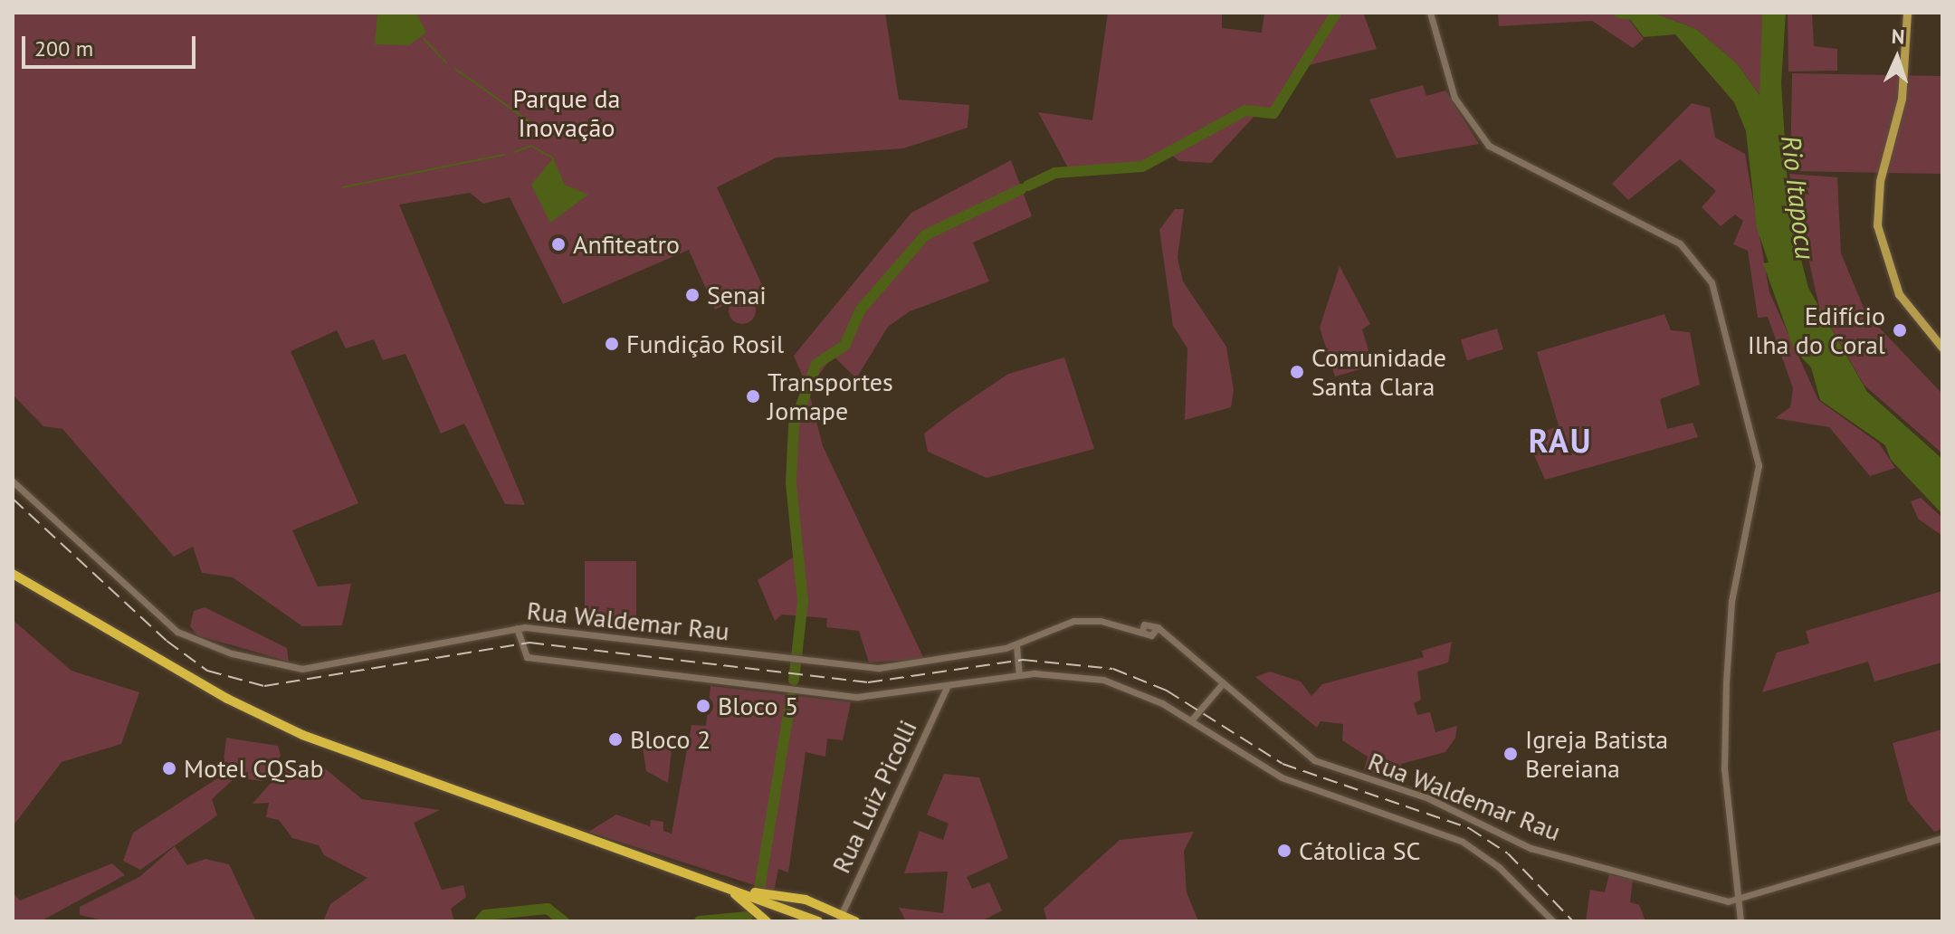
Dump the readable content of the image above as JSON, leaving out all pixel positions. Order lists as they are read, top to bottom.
{
  "streets": {
    "street": ["Rua Waldemar Rau", "Rua Luiz Picolli"]
  },
  "districts": ["RAU"],
  "water": ["Rio Itapocu"],
  "parks": ["Parque da Inovação"],
  "places": [
    "Anfiteatro",
    "Senai",
    "Edifício Ilha do Coral",
    "Fundição Rosil",
    "Comunidade Santa Clara",
    "Transportes Jomape",
    "Bloco 5",
    "Bloco 2",
    "Igreja Batista Bereiana",
    "Motel CQSab",
    "Cátolica SC"
  ],
  "scale_bar": "200 m",
  "north": "top"
}
